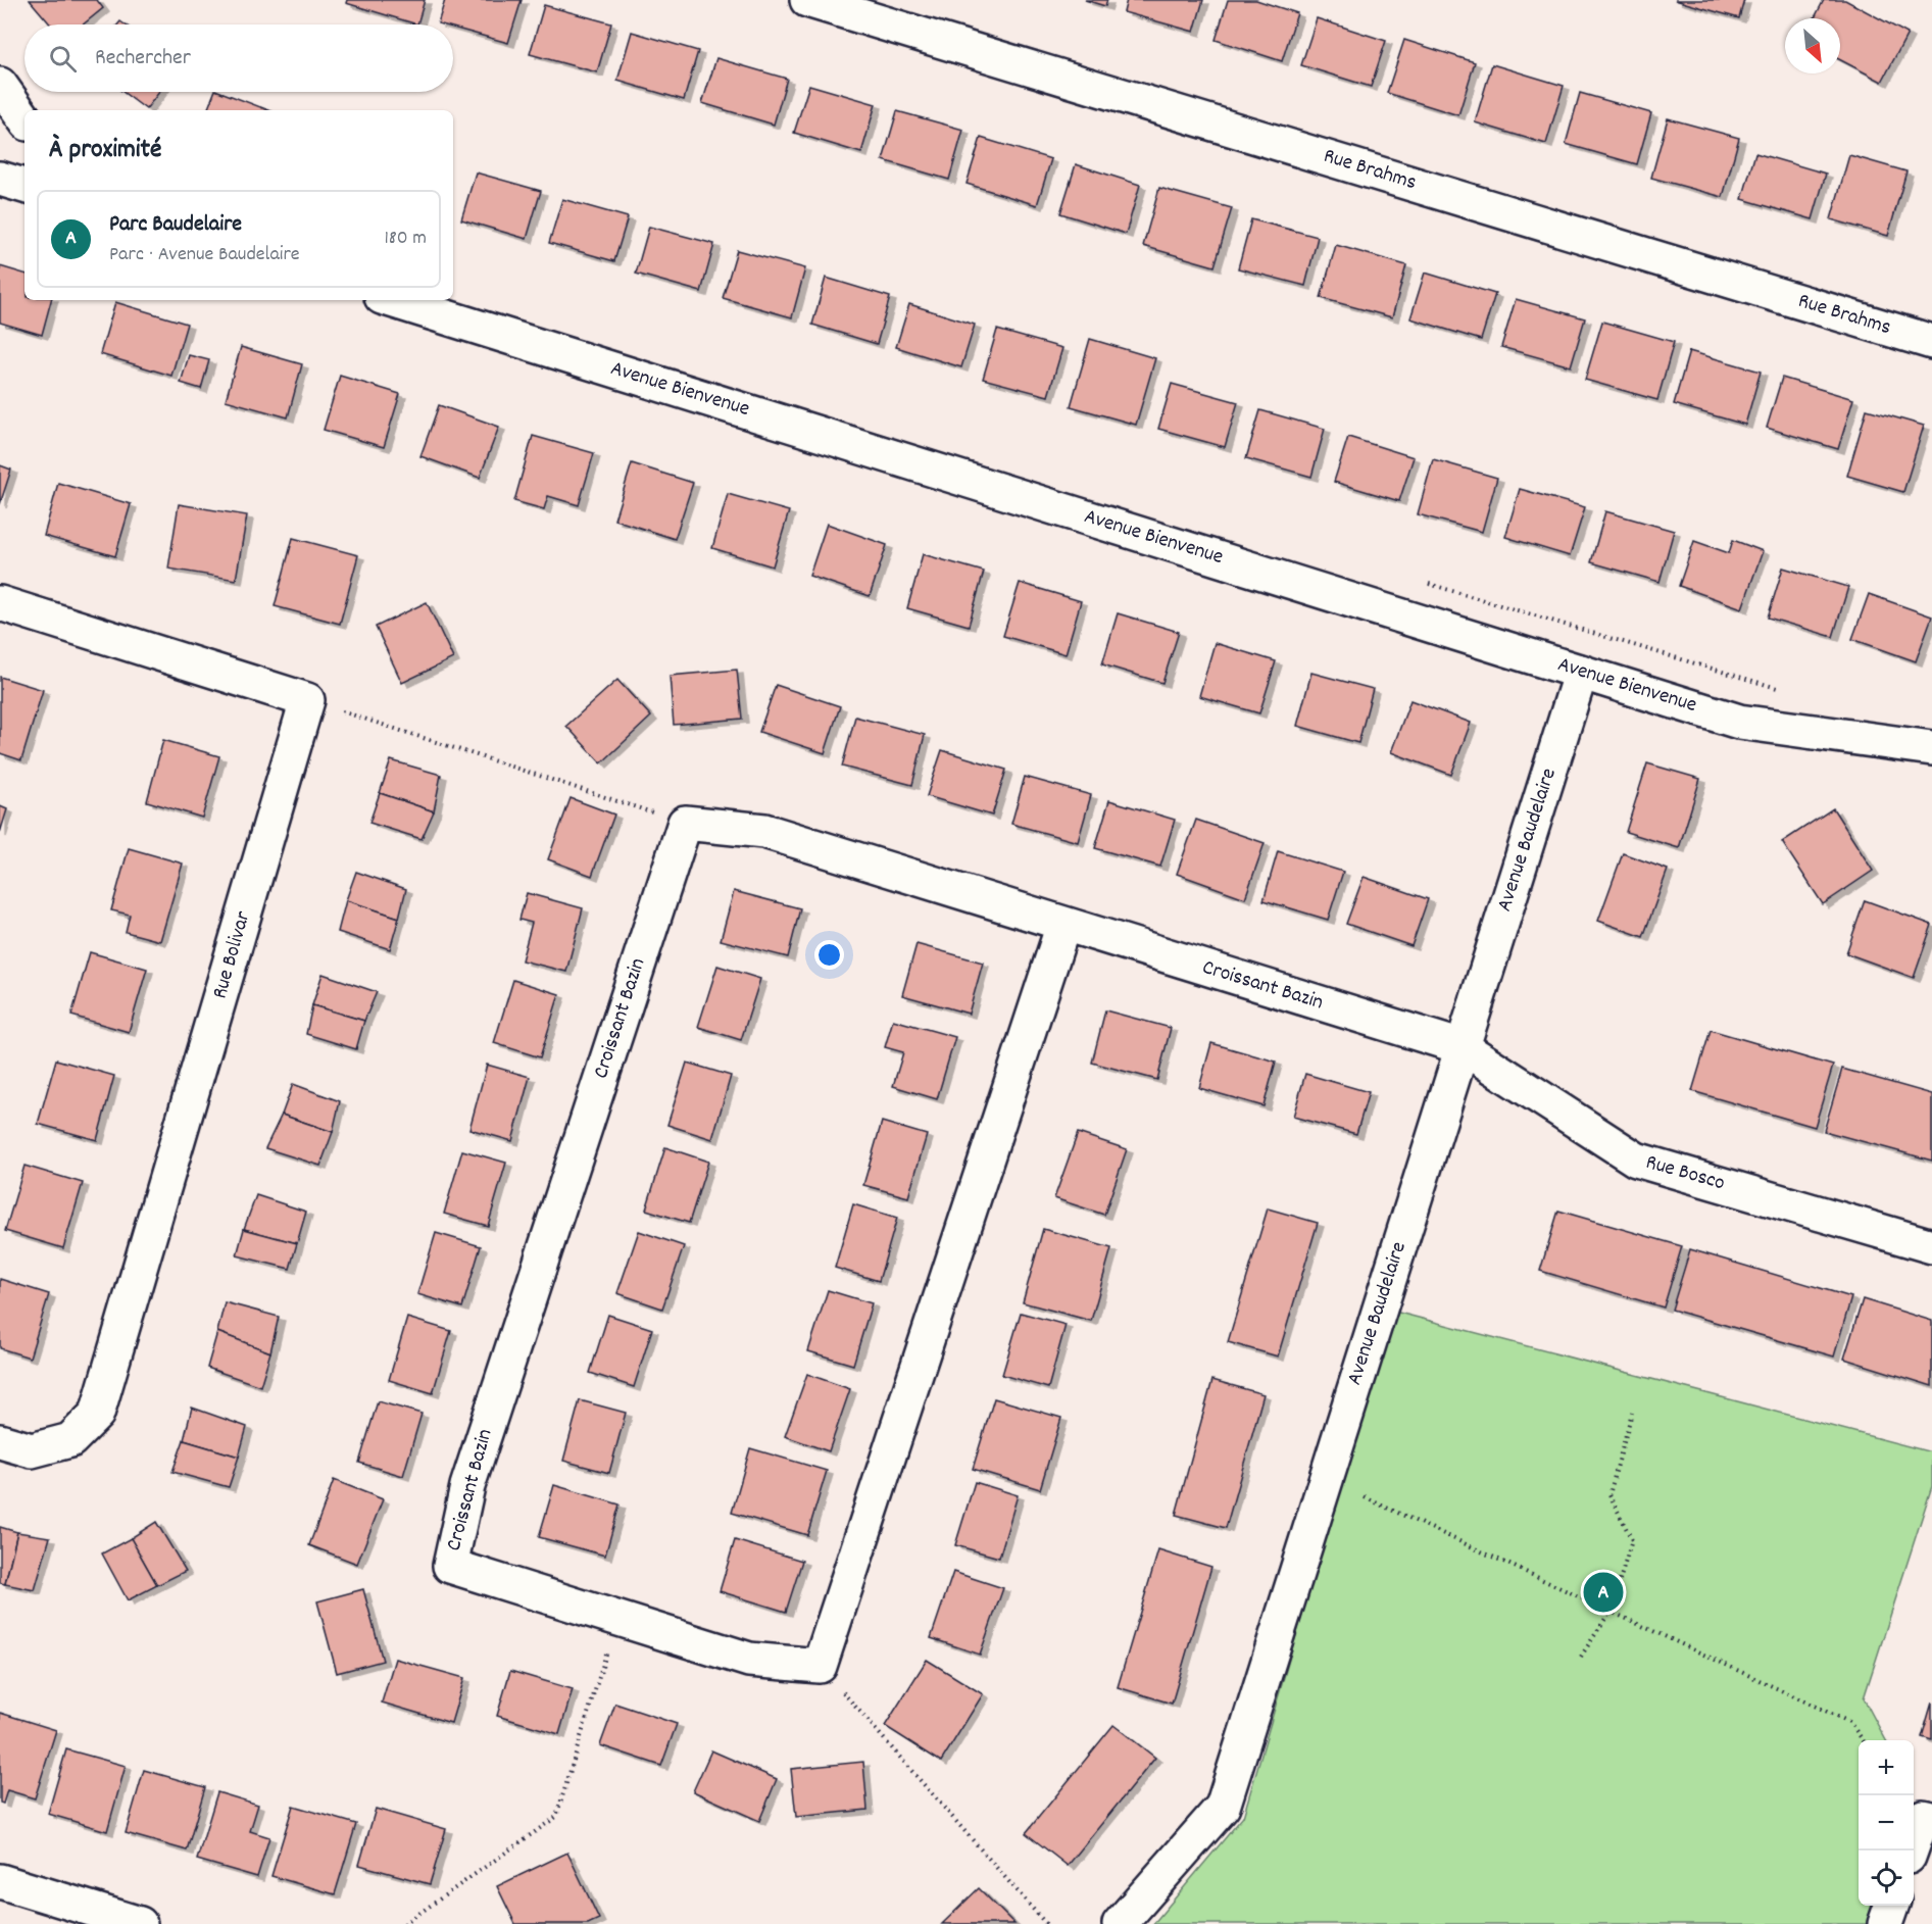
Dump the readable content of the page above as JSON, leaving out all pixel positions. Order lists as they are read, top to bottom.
{
  "streets": {
    "street": [
      "Rue Brahms",
      "Avenue Bienvenue",
      "Avenue Baudelaire",
      "Rue Bolivar",
      "Croissant Bazin",
      "Rue Bosco"
    ]
  },
  "crossings": [
    ["Avenue Bienvenue", "Avenue Baudelaire"],
    ["Avenue Baudelaire", "Croissant Bazin"],
    ["Avenue Baudelaire", "Rue Bosco"],
    ["Croissant Bazin", "Rue Bosco"]
  ],
  "north": "bottom right",
  "page": {
    "search": "Rechercher",
    "heading": "À proximité",
    "list": [
      {
        "mark": "A",
        "name": "Parc Baudelaire",
        "note": "Parc · Avenue Baudelaire",
        "value": "180 m"
      }
    ],
    "pins": "A",
    "map_buttons": ["+", "−"]
  }
}
